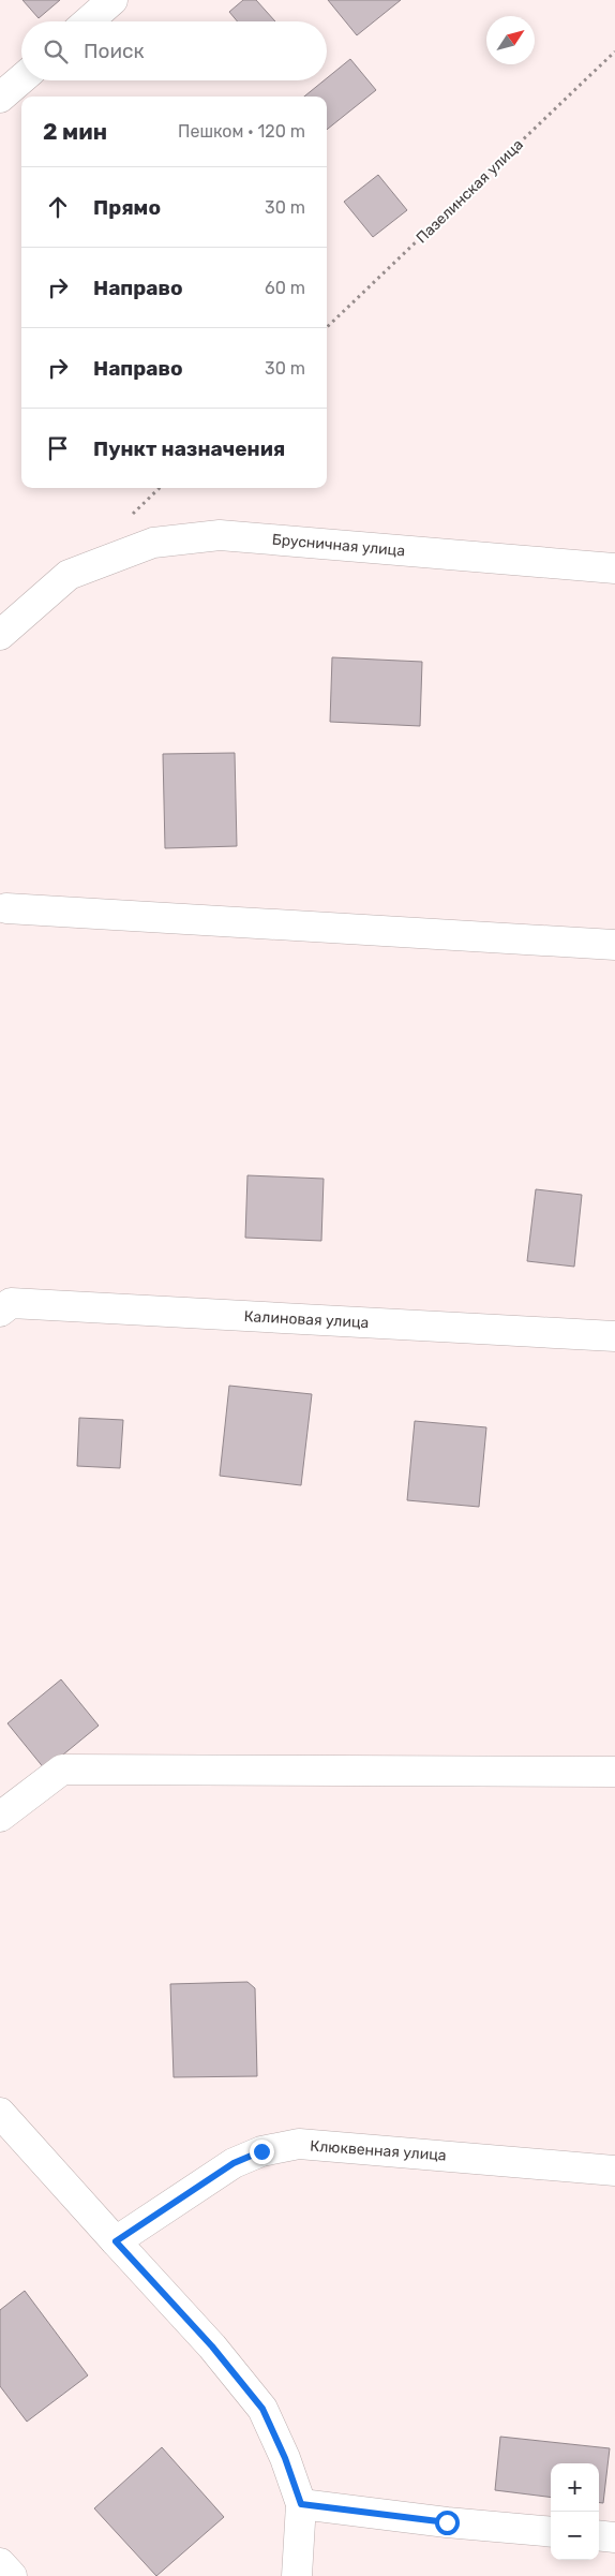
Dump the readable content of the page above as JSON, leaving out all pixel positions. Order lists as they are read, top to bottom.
{
  "streets": {
    "street": ["Брусничная улица", "Калиновая улица", "Клюквенная улица"],
    "path": ["Пазелинская улица"]
  },
  "north": "top right",
  "page": {
    "search": "Поиск",
    "heading": ["2 мин", "Пешком · 120 m"],
    "list": [
      ["Прямо", "30 m"],
      ["Направо", "60 m"],
      ["Направо", "30 m"],
      "Пункт назначения"
    ],
    "map_buttons": ["+", "−"]
  }
}
